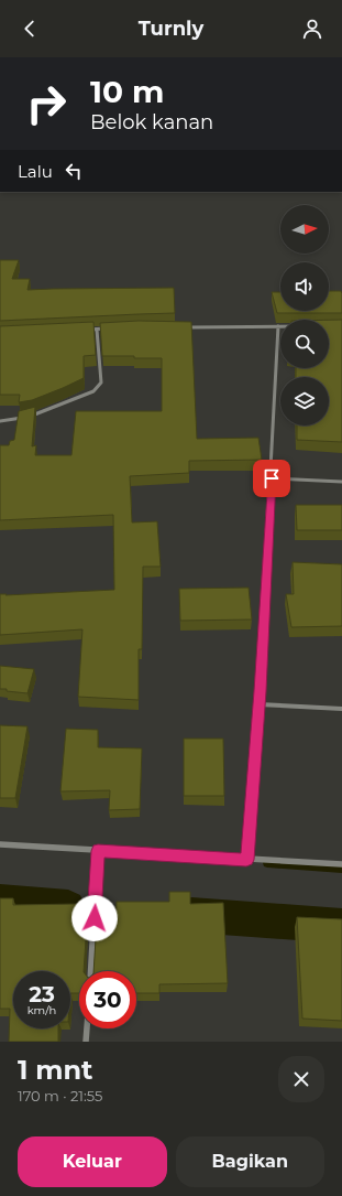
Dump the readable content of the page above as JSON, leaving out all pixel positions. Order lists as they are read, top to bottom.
{
  "north": "right",
  "page": {
    "header": "Turnly",
    "turn": ["10 m", "Belok kanan"],
    "then": "Lalu",
    "speed": "23 km/h",
    "limit": "30",
    "heading": ["1 mnt", "170 m · 21:55"],
    "buttons": ["Keluar", "Bagikan"]
  }
}
